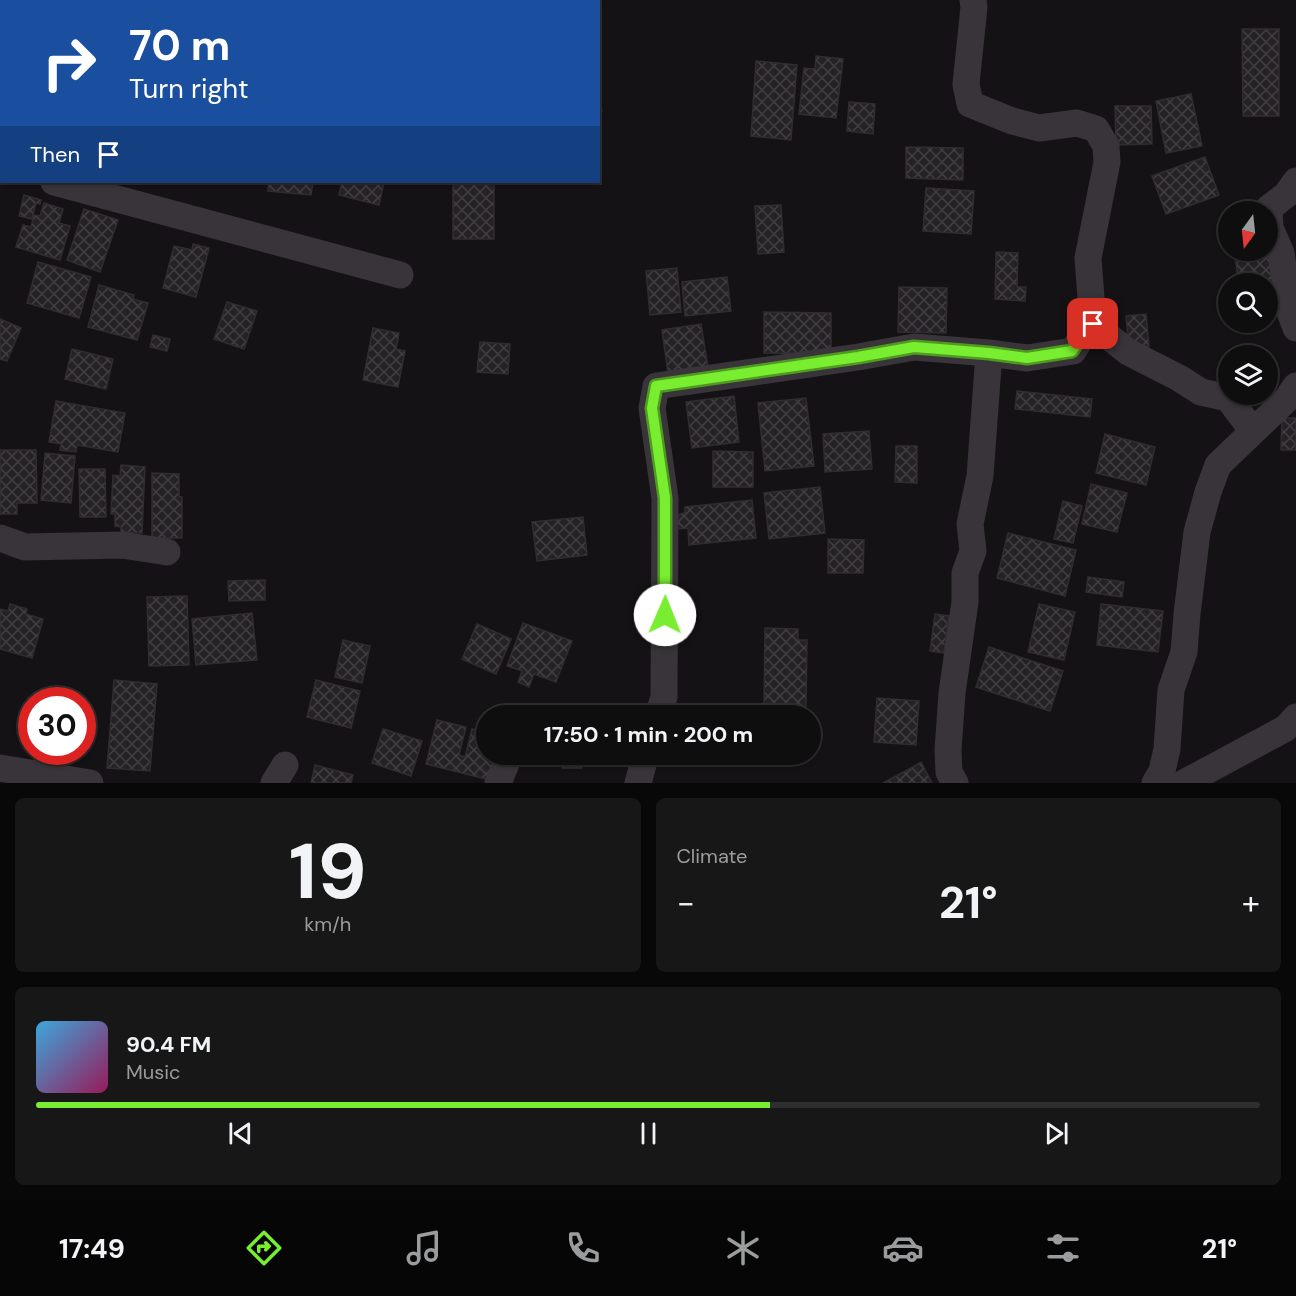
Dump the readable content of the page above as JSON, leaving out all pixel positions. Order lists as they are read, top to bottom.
{
  "north": "bottom",
  "page": {
    "turn": ["70 m", "Turn right"],
    "then": "Then",
    "limit": "30",
    "trip": "17:50 · 1 min · 200 m",
    "tile": [
      ["19", "km/h"],
      "Climate"
    ],
    "heat": ["−", "21°", "+"],
    "song": ["90.4 FM", "Music"],
    "tabs": ["17:49", "21°"]
  }
}
